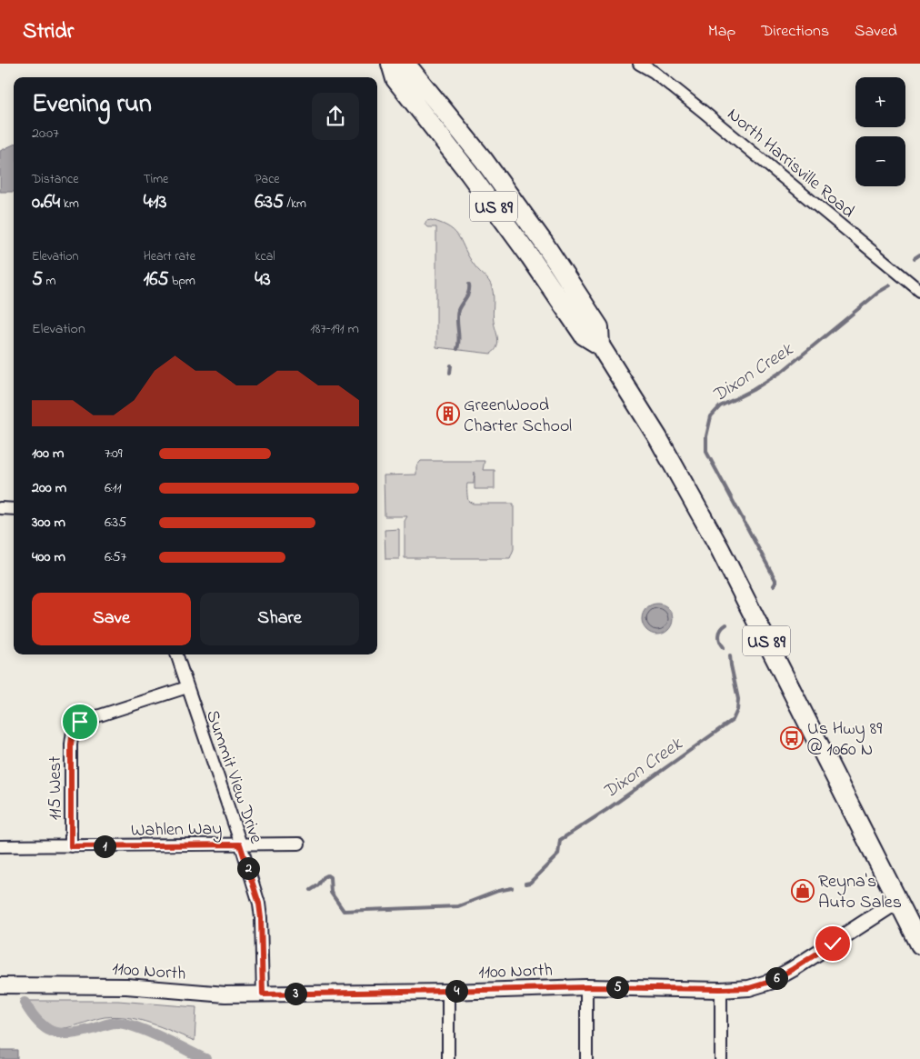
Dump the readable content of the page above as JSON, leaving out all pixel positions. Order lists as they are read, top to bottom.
{
  "streets": {
    "main road": ["US 89"],
    "street": [
      "North Harrisville Road",
      "Summit View Drive",
      "115 West",
      "Wahlen Way",
      "1100 North"
    ]
  },
  "crossings": [
    ["US 89", "1100 North"],
    ["Summit View Drive", "115 West"],
    ["Summit View Drive", "Wahlen Way"],
    ["Summit View Drive", "1100 North"],
    ["115 West", "Wahlen Way"]
  ],
  "water": ["Dixon Creek"],
  "places": {
    "building": ["GreenWood Charter School"],
    "bus stop": ["Us Hwy 89 @ 1060 N"],
    "shop": ["Reyna's Auto Sales"]
  },
  "page": {
    "header": "Stridr",
    "nav": ["Map", "Directions", "Saved"],
    "map_buttons": ["+", "−"],
    "heading": ["Evening run", "20:07"],
    "stats": [
      ["Distance", "0.64 km"],
      ["Time", "4:13"],
      ["Pace", "6:35 /km"],
      ["Elevation", "5 m"],
      ["Heart rate", "165 bpm"],
      ["kcal", "43"]
    ],
    "chart": ["Elevation", "187–191 m"],
    "list": [
      {
        "name": "100 m",
        "note": "7:09"
      },
      {
        "name": "200 m",
        "note": "6:11"
      },
      {
        "name": "300 m",
        "note": "6:35"
      },
      {
        "name": "400 m",
        "note": "6:57"
      }
    ],
    "buttons": ["Save", "Share"],
    "pins": [
      "1",
      "2",
      "6",
      "5",
      "4",
      "3"
    ]
  }
}
